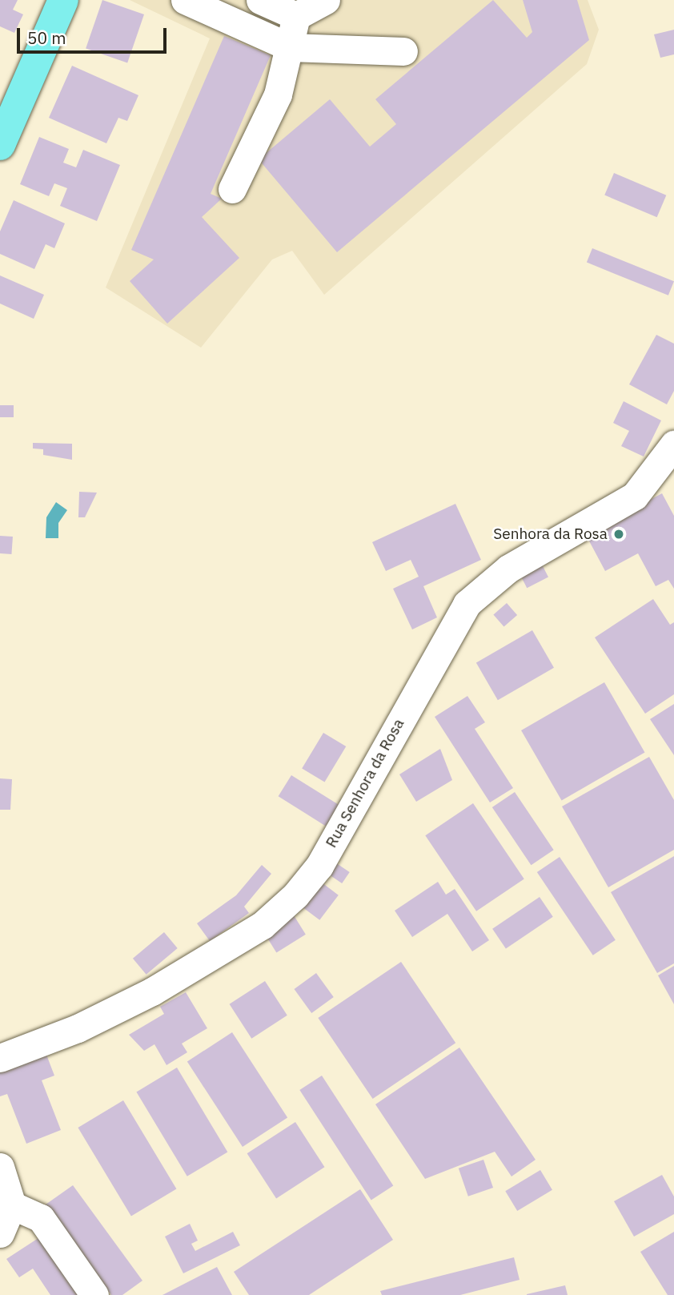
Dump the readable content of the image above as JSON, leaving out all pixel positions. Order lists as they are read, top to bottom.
{
  "streets": {
    "street": ["Rua Senhora da Rosa"]
  },
  "places": ["Senhora da Rosa"],
  "scale_bar": "50 m"
}
